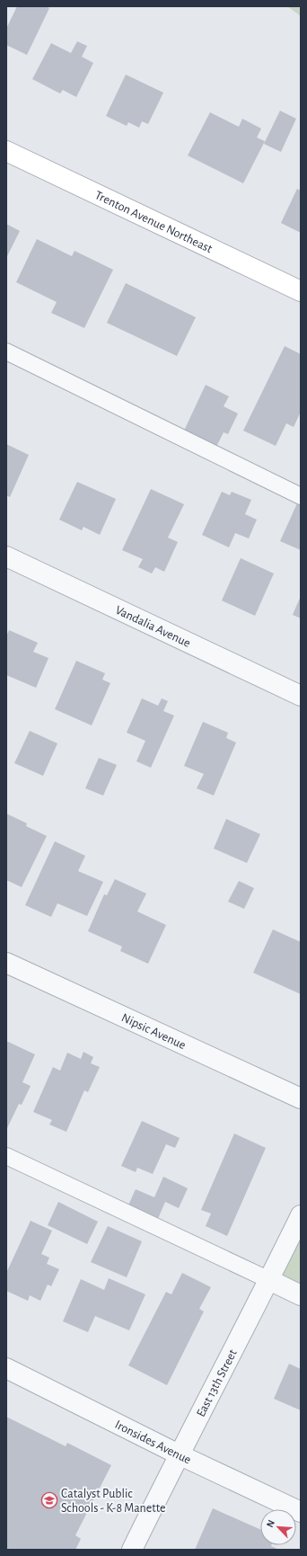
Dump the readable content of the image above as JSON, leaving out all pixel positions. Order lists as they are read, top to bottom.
{
  "streets": {
    "main road": ["Trenton Avenue Northeast"],
    "street": [
      "Vandalia Avenue",
      "Nipsic Avenue",
      "East 13th Street",
      "Ironsides Avenue"
    ]
  },
  "crossings": [
    ["East 13th Street", "Ironsides Avenue"]
  ],
  "places": {
    "school or university": ["Catalyst Public Schools - K-8 Manette"]
  },
  "north": "top left"
}
